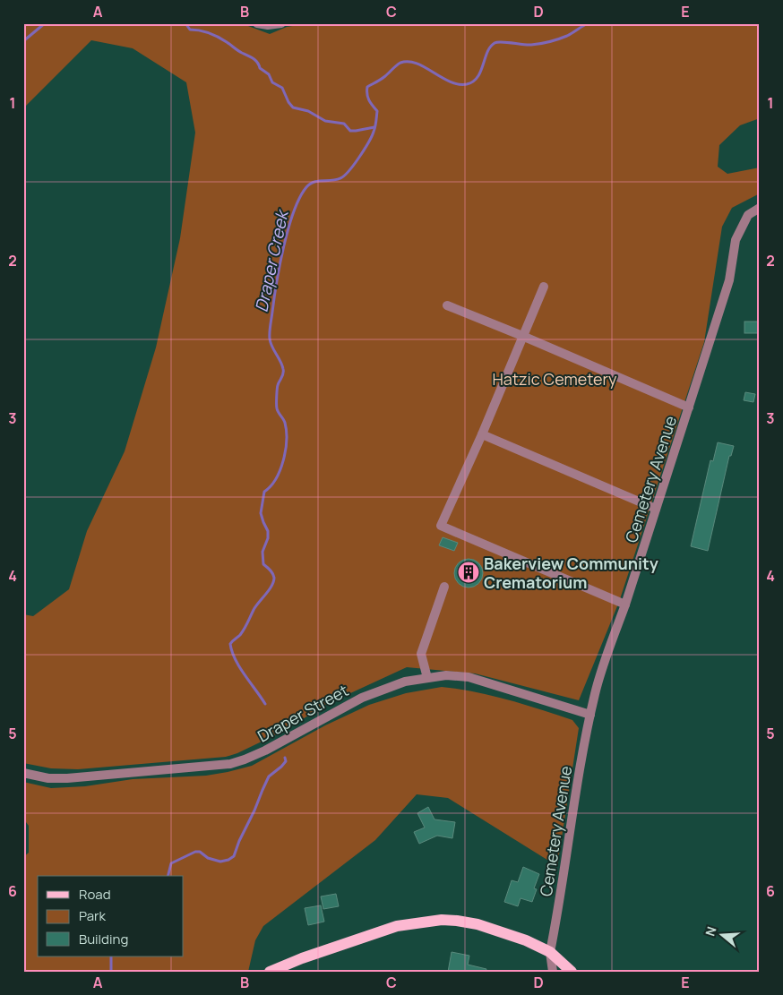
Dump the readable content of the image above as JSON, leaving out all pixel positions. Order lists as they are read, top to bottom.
{
  "streets": {
    "street": ["Cemetery Avenue", "Draper Street"]
  },
  "crossings": [
    ["Cemetery Avenue", "Draper Street"]
  ],
  "water": ["Draper Creek"],
  "parks": ["Hatzic Cemetery"],
  "places": {
    "building": ["Bakerview Community Crematorium"]
  },
  "legend": ["Road", "Park", "Building"],
  "north": "left",
  "grid": {
    "columns": [
      "A",
      "B",
      "C",
      "D",
      "E"
    ],
    "rows": [
      "1",
      "2",
      "3",
      "4",
      "5",
      "6"
    ]
  }
}
